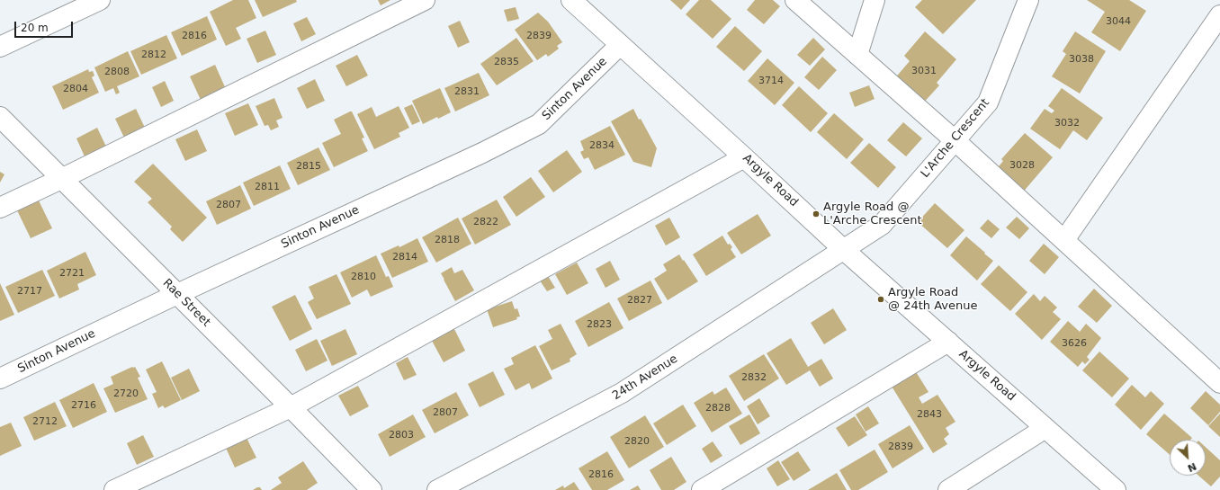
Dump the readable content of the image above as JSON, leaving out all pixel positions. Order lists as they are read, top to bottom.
{
  "streets": {
    "street": [
      "Sinton Avenue",
      "L'Arche Crescent",
      "Argyle Road",
      "Rae Street",
      "24th Avenue"
    ]
  },
  "crossings": [
    ["Sinton Avenue", "Argyle Road"],
    ["Sinton Avenue", "Rae Street"],
    ["L'Arche Crescent", "Argyle Road"],
    ["L'Arche Crescent", "24th Avenue"],
    ["Argyle Road", "24th Avenue"]
  ],
  "places": ["Argyle Road @ L'Arche Crescent", "Argyle Road @ 24th Avenue"],
  "house_numbers": [
    "3044",
    "2816",
    "2839",
    "2812",
    "3038",
    "2835",
    "3031",
    "2808",
    "3714",
    "2804",
    "2831",
    "3032",
    "2834",
    "3028",
    "2815",
    "2811",
    "2807",
    "2822",
    "2818",
    "2814",
    "2721",
    "2810",
    "2717",
    "2827",
    "2823",
    "3626",
    "2832",
    "2720",
    "2716",
    "2828",
    "2807",
    "2843",
    "2712",
    "2803",
    "2820",
    "2839",
    "2816"
  ],
  "scale_bar": "20 m",
  "north": "bottom right"
}
